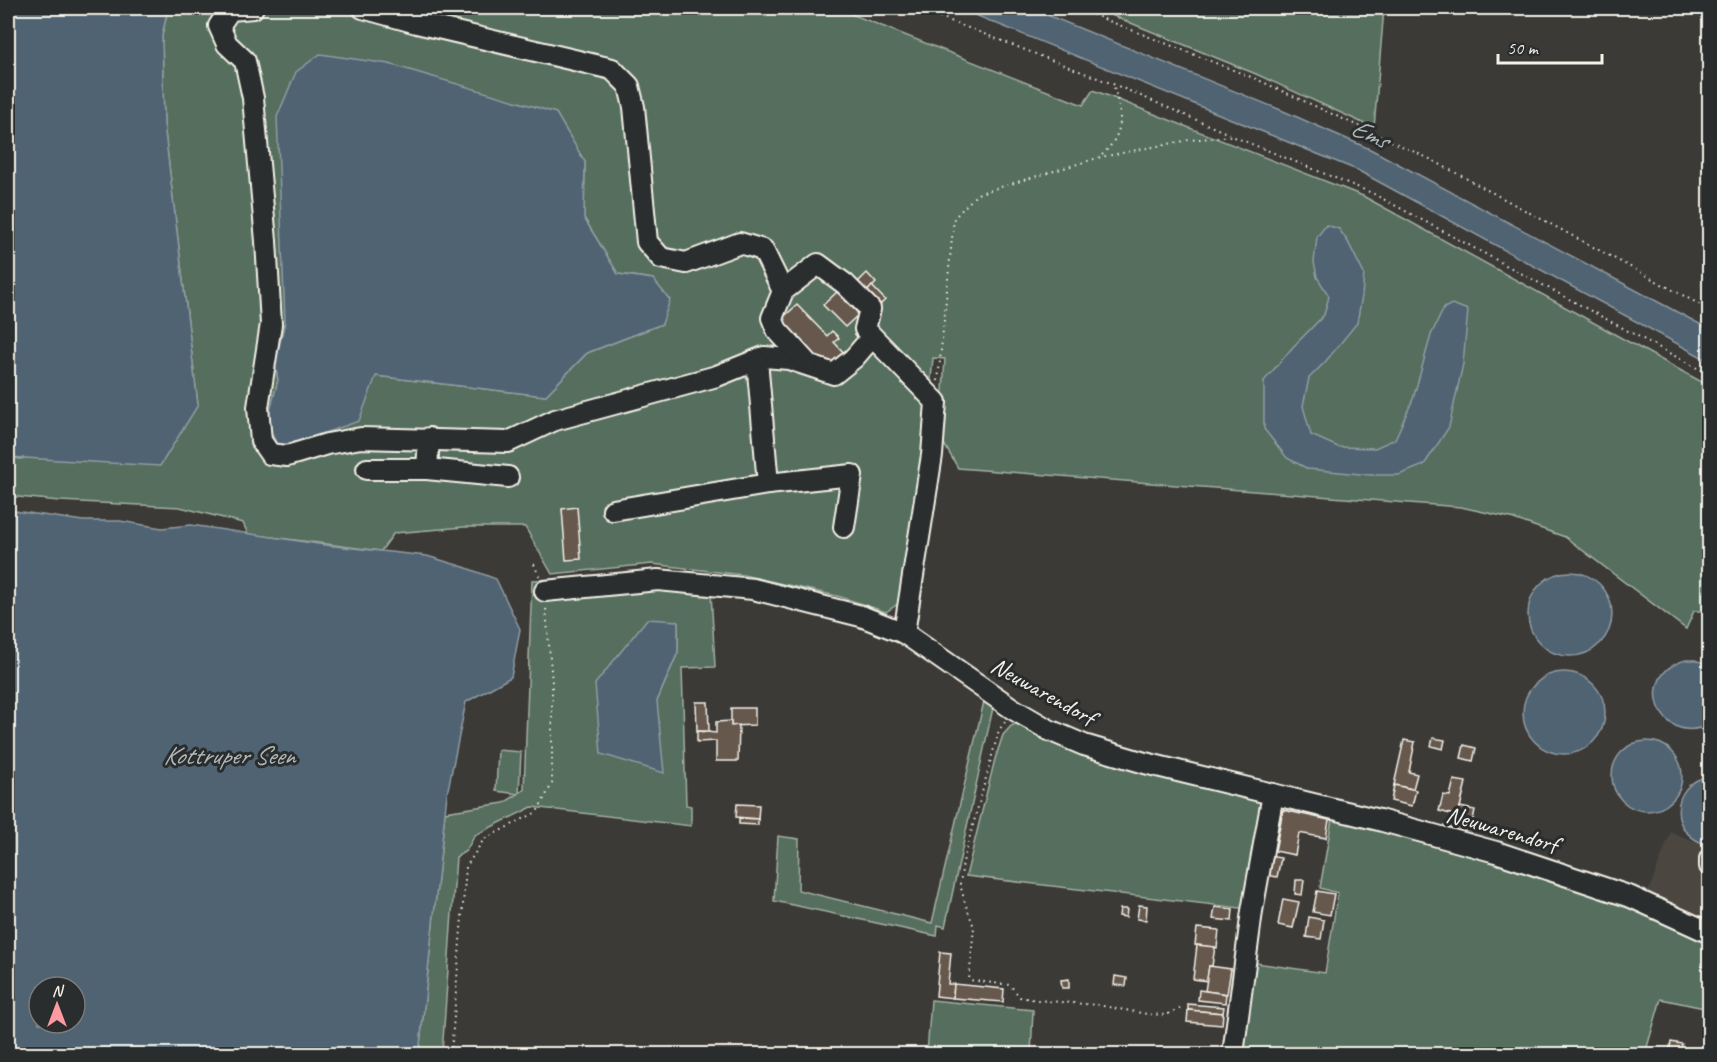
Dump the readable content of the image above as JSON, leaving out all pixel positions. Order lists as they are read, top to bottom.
{
  "streets": {
    "street": ["Neuwarendorf"]
  },
  "water": ["Ems", "Kottruper Seen"],
  "scale_bar": "50 m",
  "north": "top"
}
